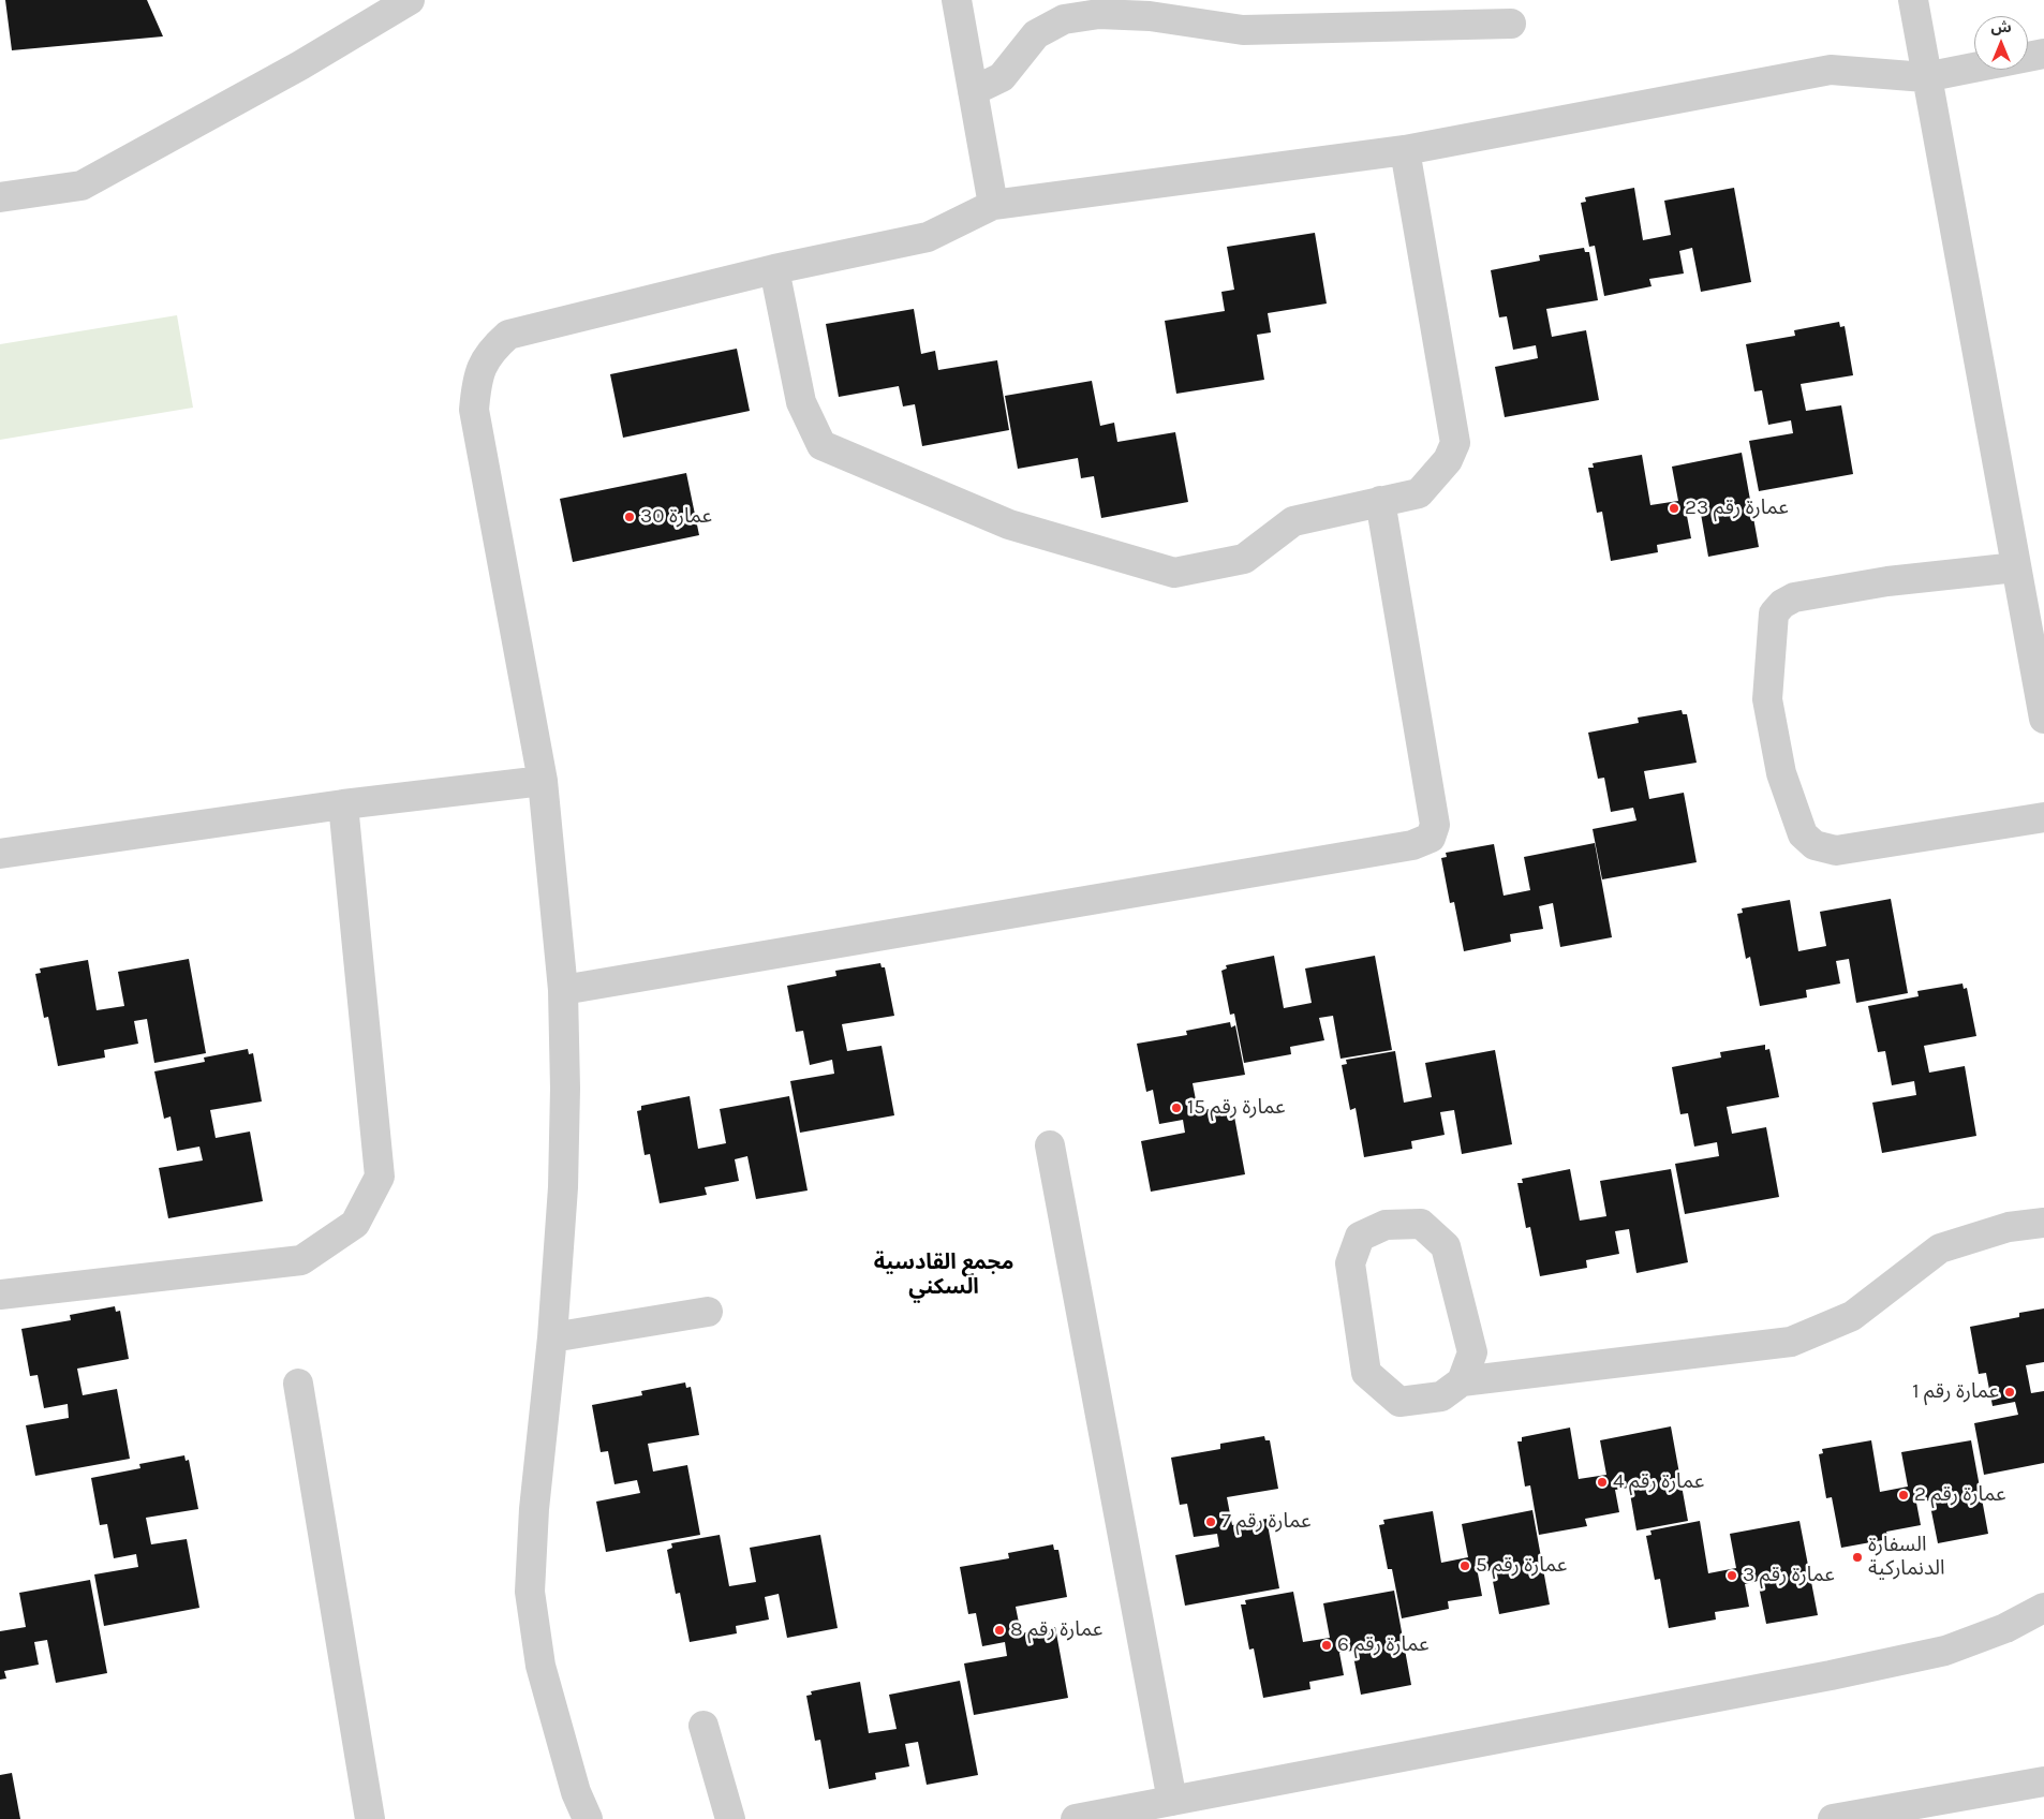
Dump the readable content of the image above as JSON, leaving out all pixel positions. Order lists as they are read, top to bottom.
{
  "districts": ["مجمع القادسية السكني"],
  "places": [
    "عمارة رقم 23",
    "عمارة 30",
    "عمارة رقم 15",
    "عمارة رقم 1",
    "عمارة رقم 4",
    "عمارة رقم 2",
    "عمارة رقم 7",
    "السفارة الدنماركية",
    "عمارة رقم 5",
    "عمارة رقم 3",
    "عمارة رقم 8",
    "عمارة رقم 6"
  ],
  "north": "top"
}
